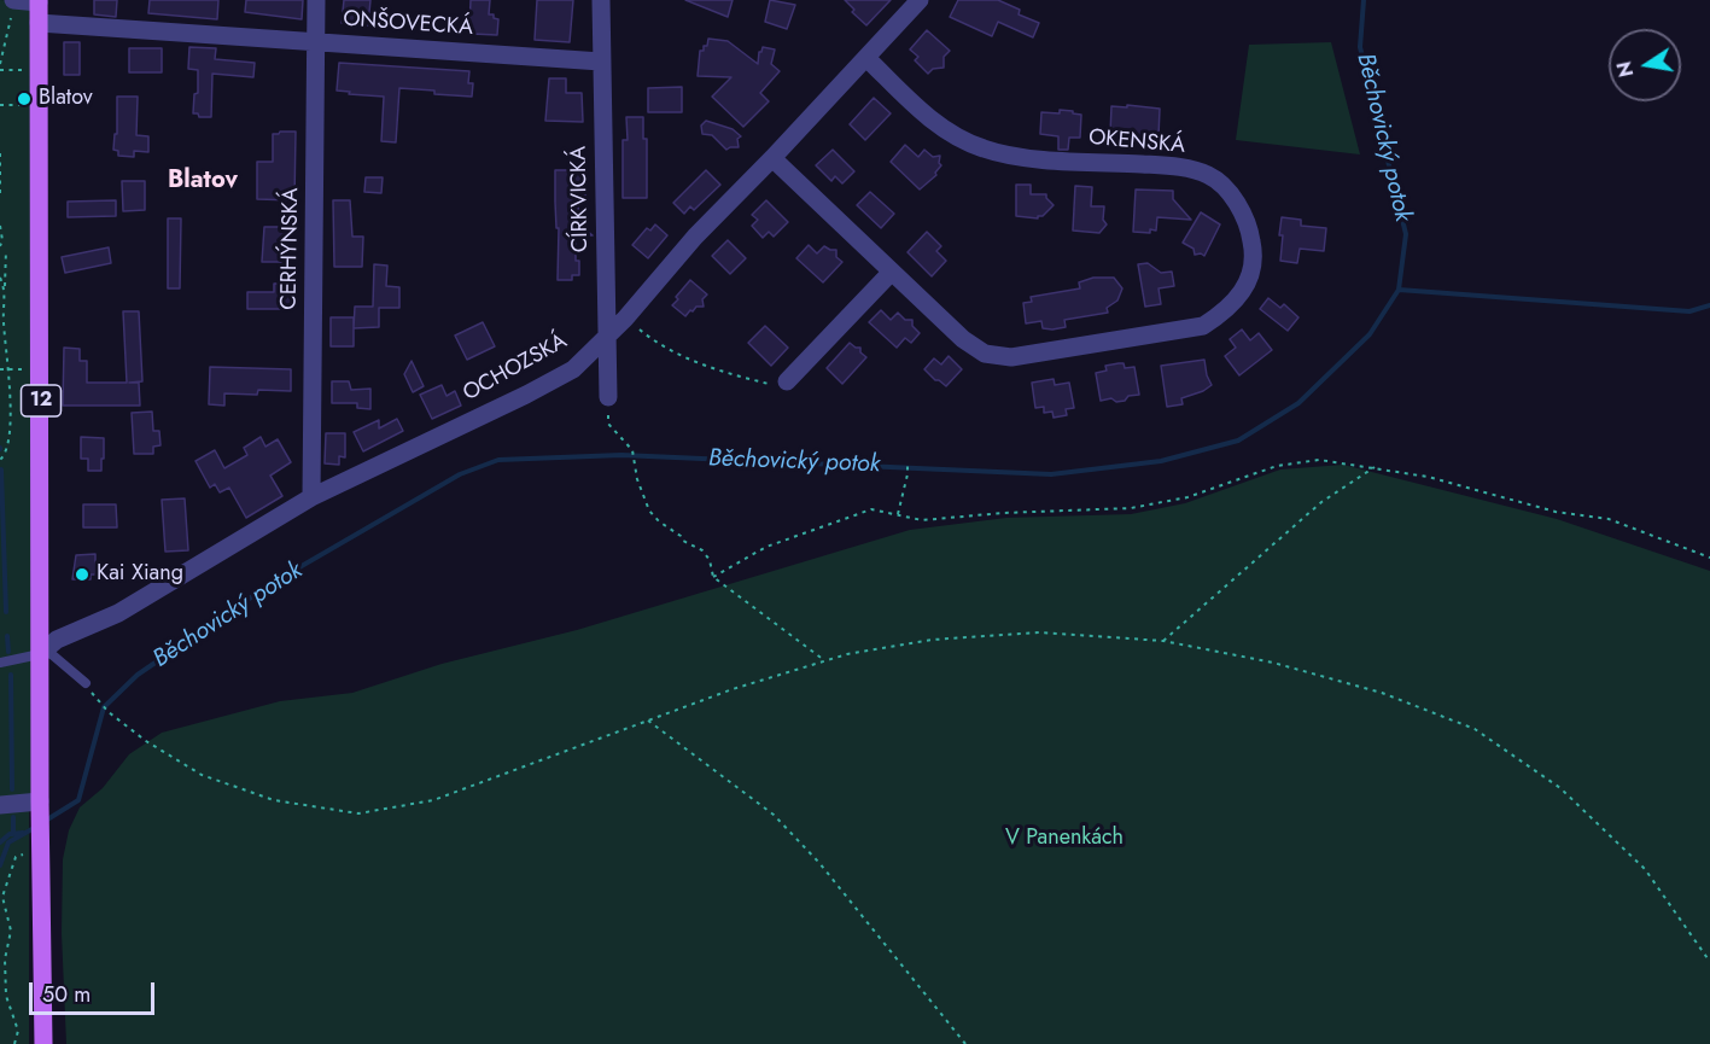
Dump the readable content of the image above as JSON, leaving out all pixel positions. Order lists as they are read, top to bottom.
{
  "streets": {
    "main road": ["12"],
    "street": [
      "ONŠOVECKÁ",
      "OKENSKÁ",
      "CÍRKVICKÁ",
      "CERHÝNSKÁ",
      "OCHOZSKÁ"
    ]
  },
  "crossings": [
    ["ONŠOVECKÁ", "CÍRKVICKÁ"],
    ["ONŠOVECKÁ", "CERHÝNSKÁ"],
    ["ONŠOVECKÁ", "12"],
    ["OKENSKÁ", "OCHOZSKÁ"],
    ["CÍRKVICKÁ", "OCHOZSKÁ"],
    ["CERHÝNSKÁ", "OCHOZSKÁ"],
    ["OCHOZSKÁ", "12"]
  ],
  "districts": ["Blatov"],
  "water": ["Běchovický potok"],
  "parks": ["V Panenkách"],
  "places": ["Blatov", "Kai Xiang"],
  "scale_bar": "50 m",
  "north": "left"
}
